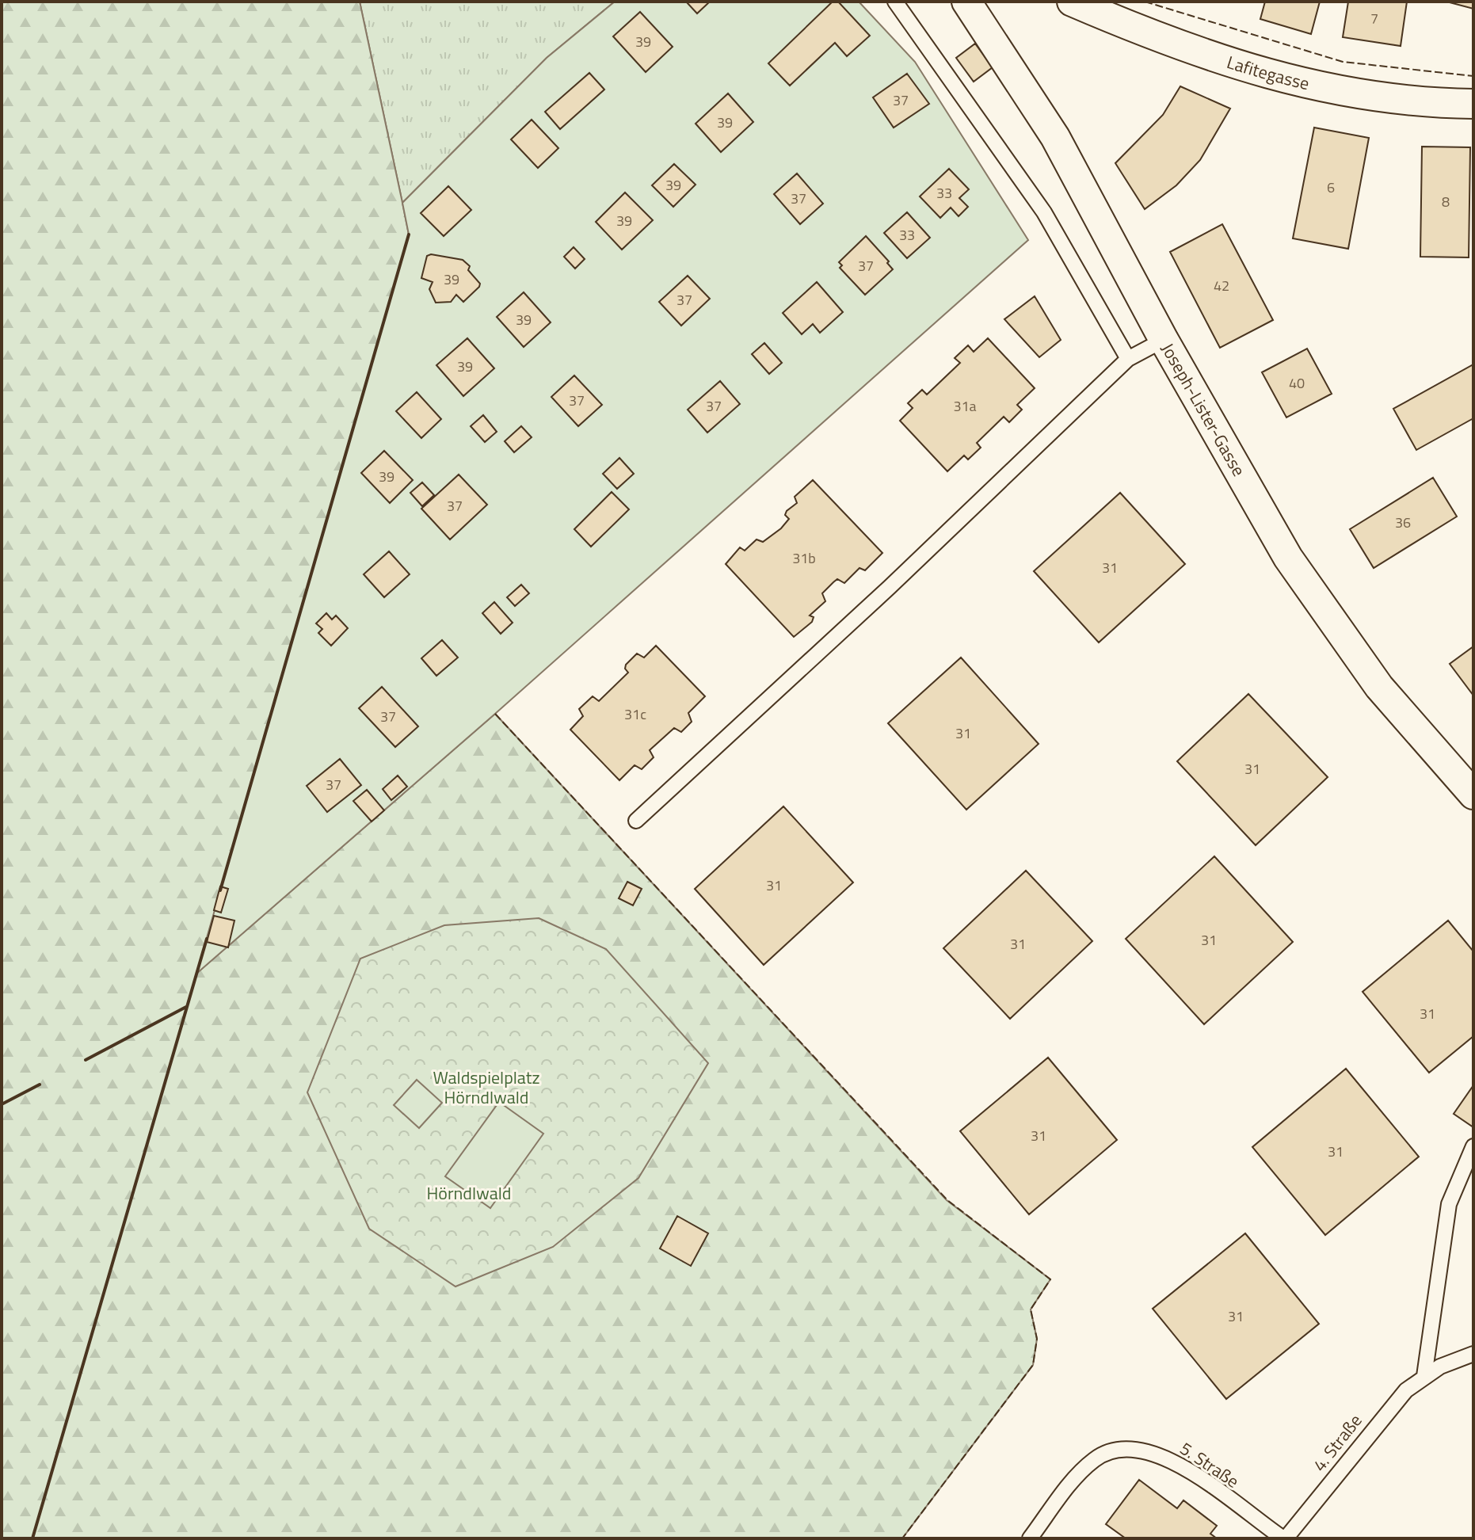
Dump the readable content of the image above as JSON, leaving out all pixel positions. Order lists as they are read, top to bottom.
{
  "streets": {
    "street": ["Lafitegasse", "Joseph-Lister-Gasse"],
    "lane": ["4. Straße", "5. Straße"]
  },
  "crossings": [
    ["4. Straße", "5. Straße"]
  ],
  "parks": ["Waldspielplatz Hörndlwald", "Hörndlwald"],
  "house_numbers": [
    "7",
    "39",
    "37",
    "39",
    "39",
    "6",
    "33",
    "37",
    "8",
    "39",
    "33",
    "37",
    "39",
    "42",
    "37",
    "39",
    "39",
    "40",
    "37",
    "37",
    "31a",
    "39",
    "37",
    "36",
    "31b",
    "31",
    "31c",
    "37",
    "31",
    "31",
    "37",
    "31",
    "31",
    "31",
    "31",
    "31",
    "31",
    "31"
  ]
}
